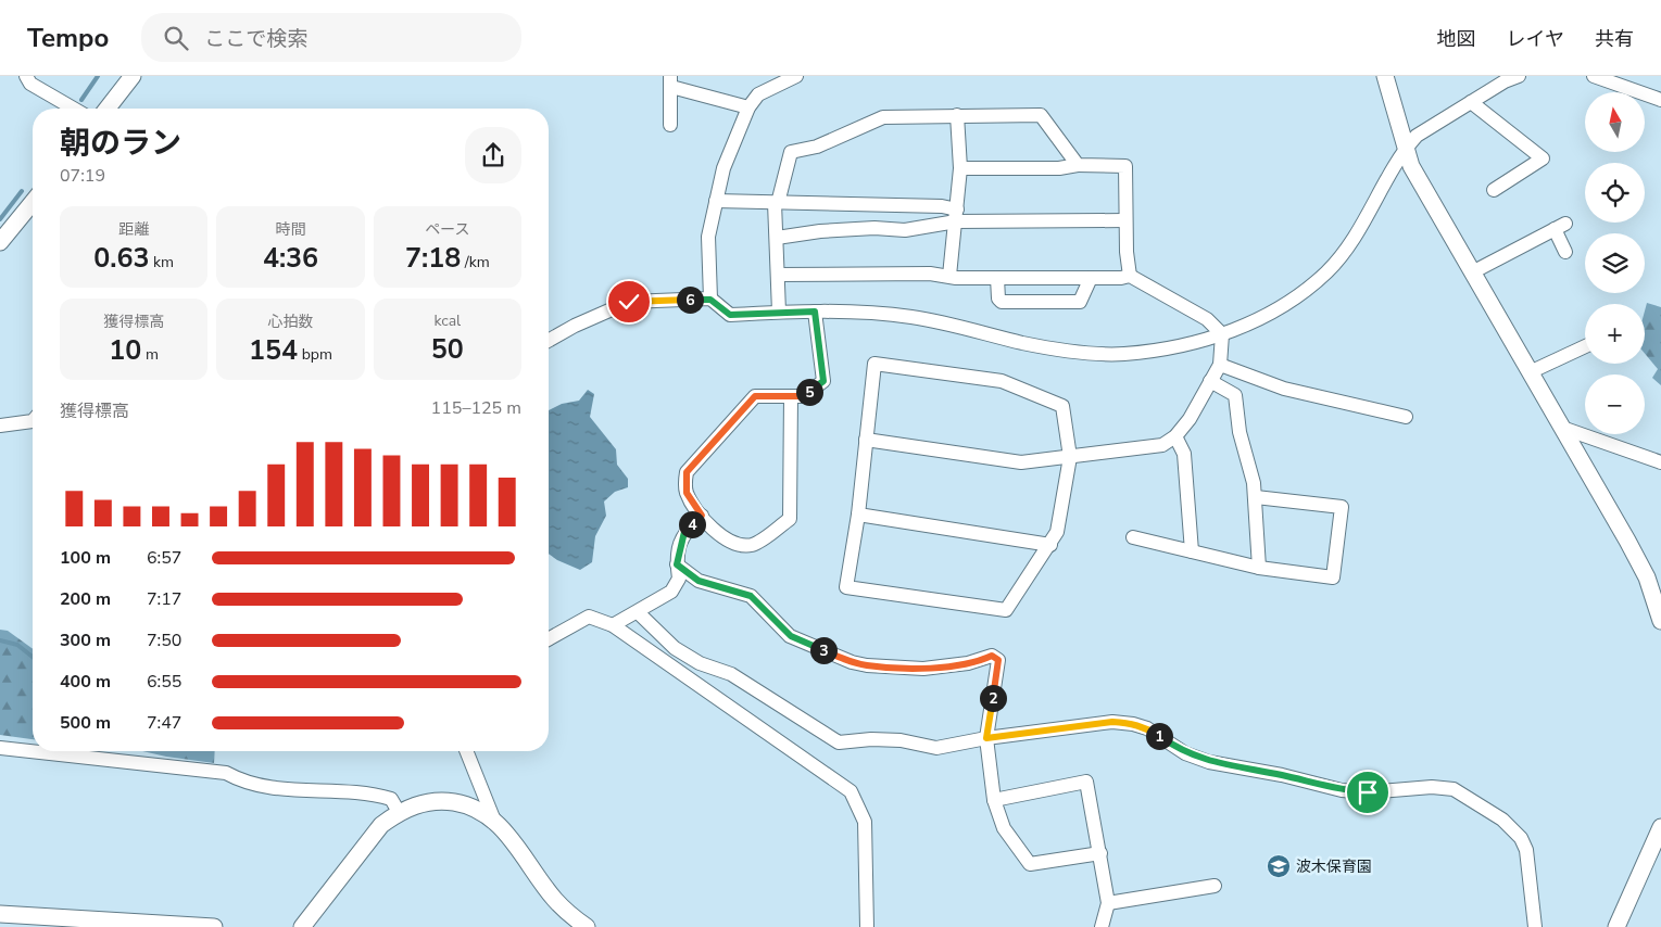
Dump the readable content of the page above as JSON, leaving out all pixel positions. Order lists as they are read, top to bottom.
{
  "places": {
    "school or university": ["波木保育園"]
  },
  "north": "top",
  "page": {
    "header": "Tempo",
    "search": "ここで検索",
    "nav": ["地図", "レイヤ", "共有"],
    "map_buttons": ["+", "−"],
    "heading": ["朝のラン", "07:19"],
    "stats": [
      ["距離", "0.63 km"],
      ["時間", "4:36"],
      ["ペース", "7:18 /km"],
      ["獲得標高", "10 m"],
      ["心拍数", "154 bpm"],
      ["kcal", "50"]
    ],
    "pins": [
      "6",
      "5",
      "4",
      "3",
      "2",
      "1"
    ],
    "chart": ["獲得標高", "115–125 m"],
    "list": [
      {
        "name": "100 m",
        "note": "6:57"
      },
      {
        "name": "200 m",
        "note": "7:17"
      },
      {
        "name": "300 m",
        "note": "7:50"
      },
      {
        "name": "400 m",
        "note": "6:55"
      },
      {
        "name": "500 m",
        "note": "7:47"
      }
    ]
  }
}
